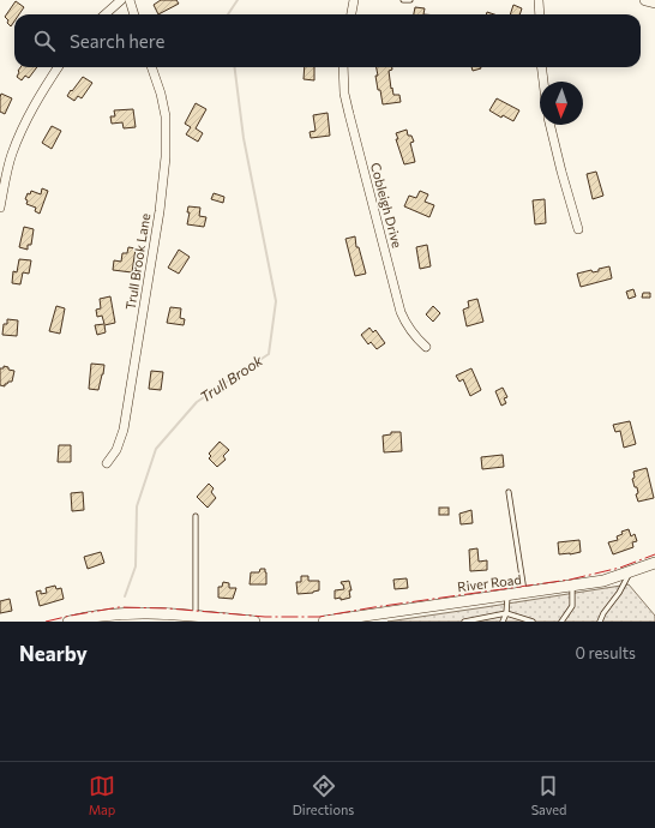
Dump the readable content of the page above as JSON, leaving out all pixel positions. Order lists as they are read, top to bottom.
{
  "streets": {
    "main road": ["River Road"],
    "street": ["Cobleigh Drive", "Trull Brook Lane"]
  },
  "water": ["Trull Brook"],
  "north": "bottom",
  "page": {
    "search": "Search here",
    "heading": ["Nearby", "0 results"],
    "nav": ["Map", "Directions", "Saved"]
  }
}
